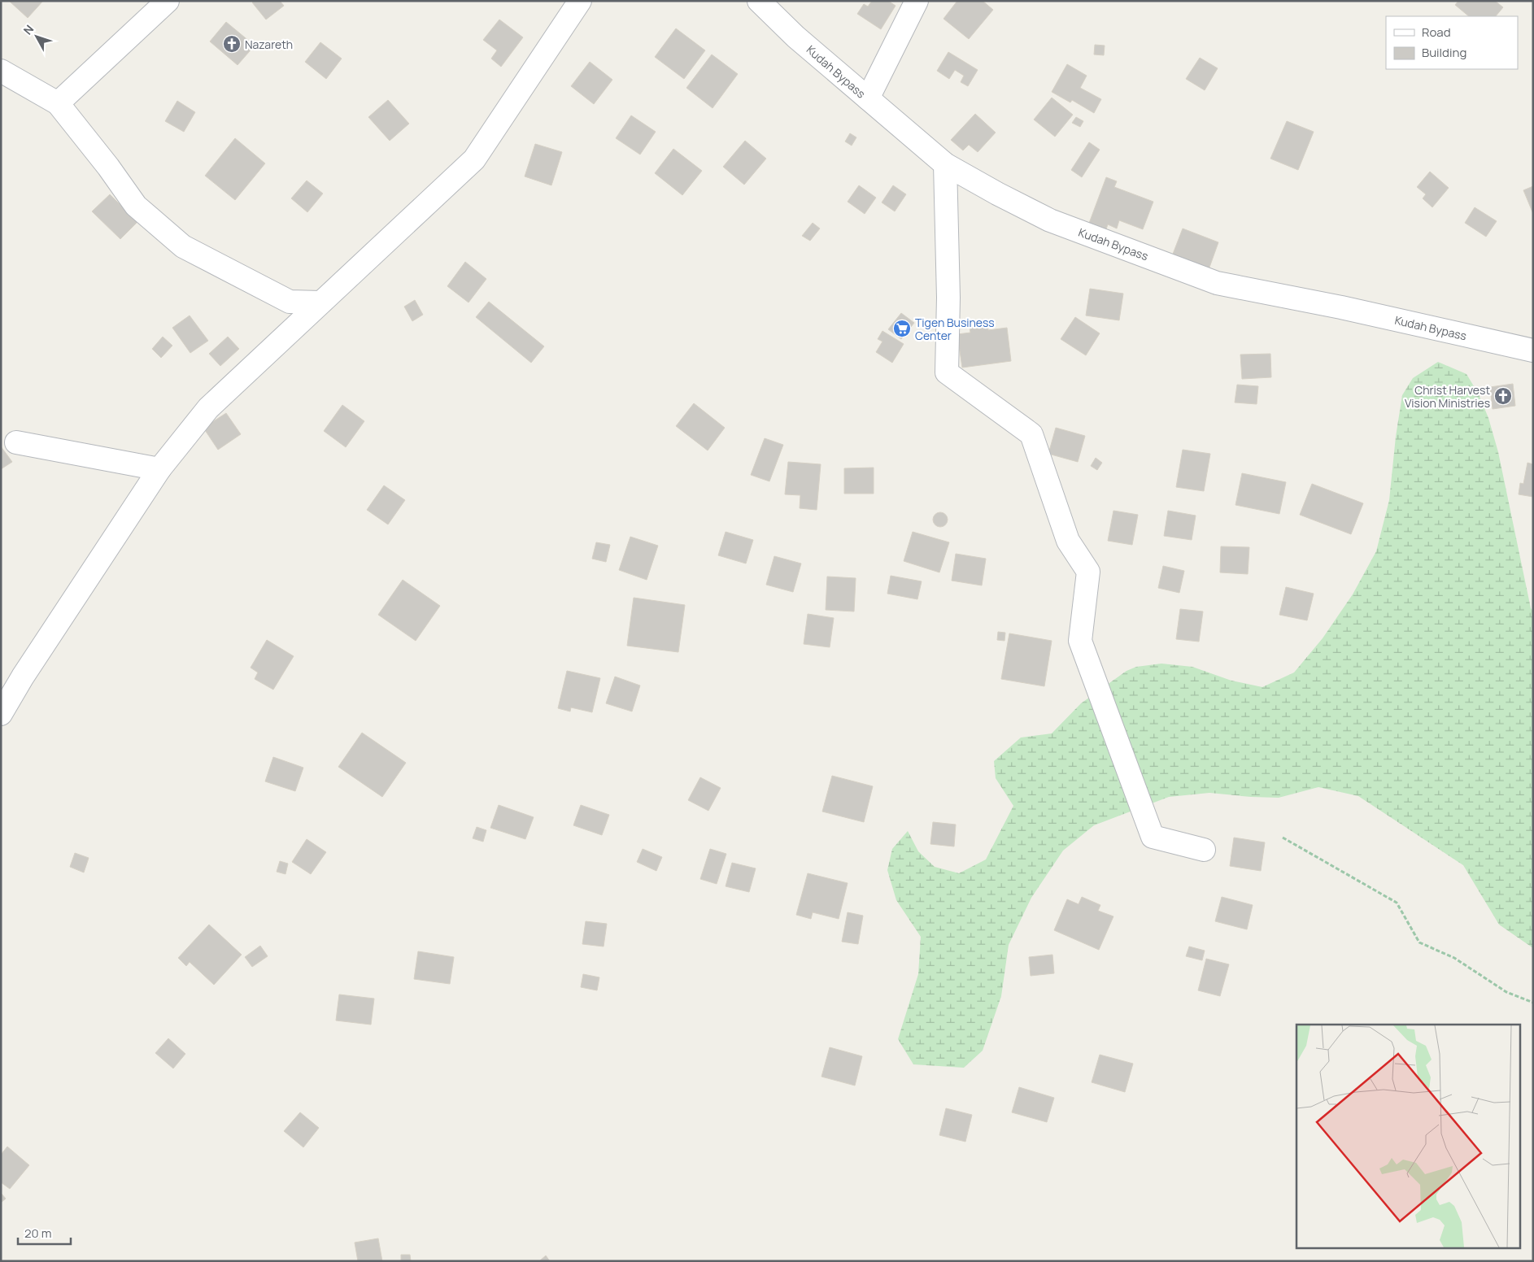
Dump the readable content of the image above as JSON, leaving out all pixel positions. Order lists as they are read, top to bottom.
{
  "streets": {
    "street": ["Kudah Bypass"]
  },
  "places": {
    "church": ["Nazareth", "Christ Harvest Vision Ministries"],
    "supermarket": ["Tigen Business Center"]
  },
  "legend": ["Road", "Building"],
  "scale_bar": "20 m",
  "north": "top left"
}
